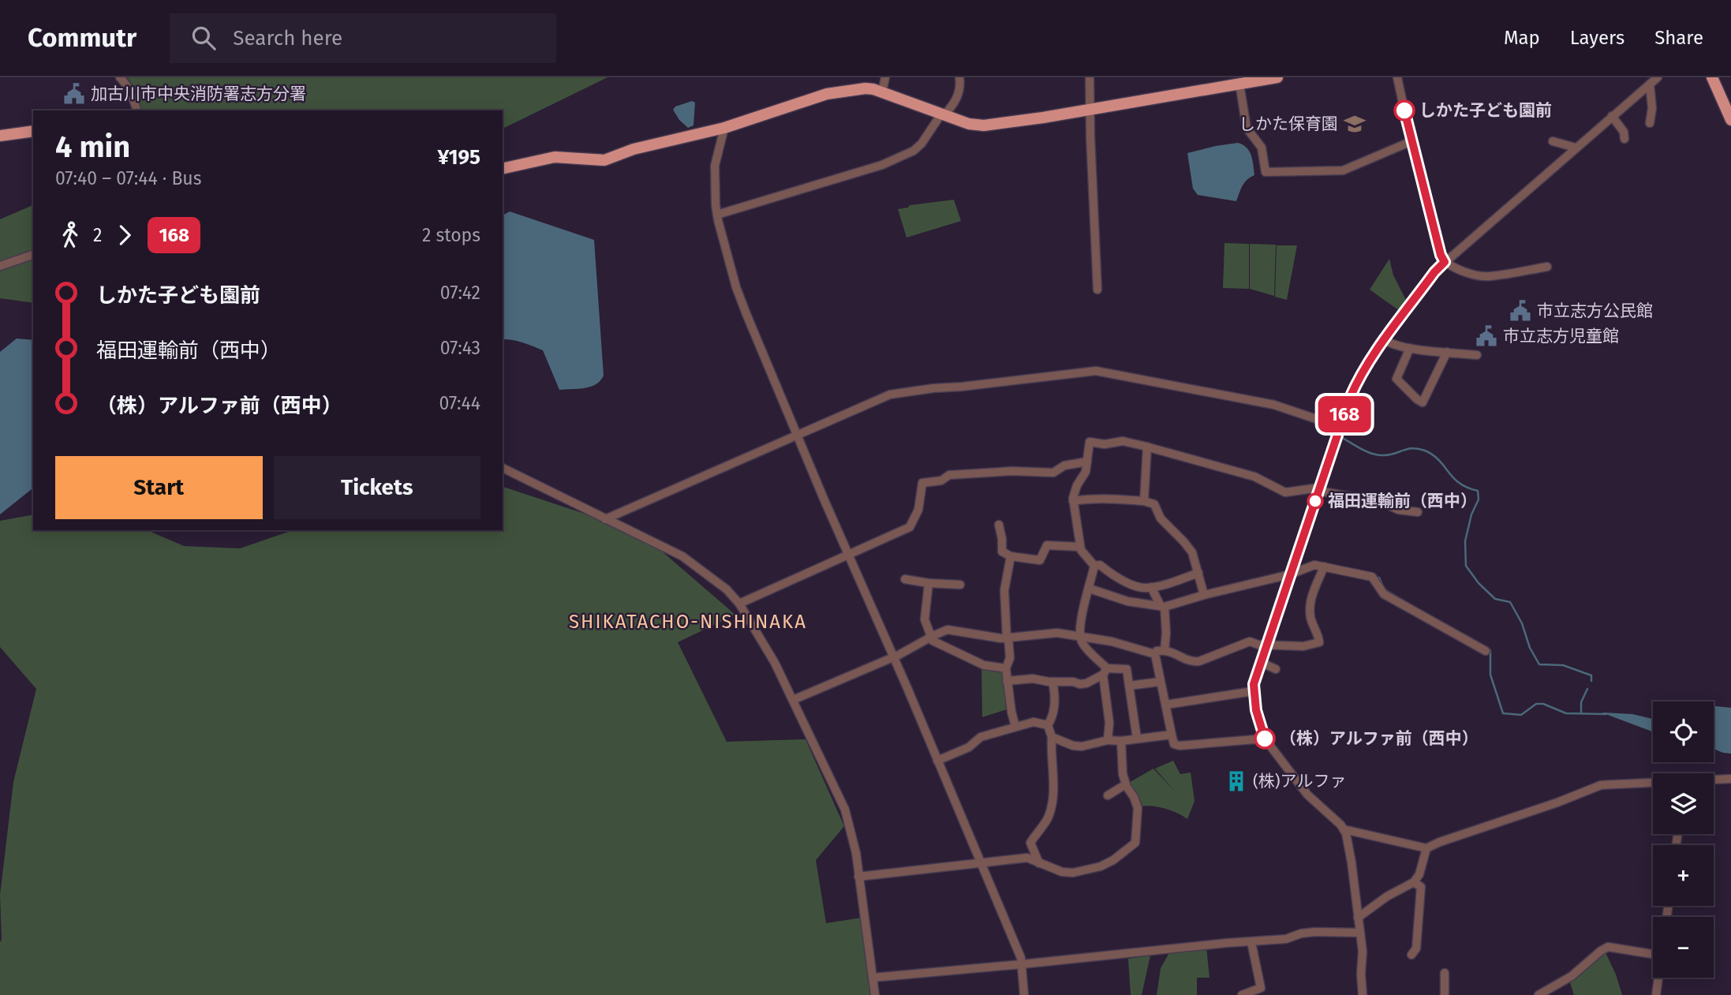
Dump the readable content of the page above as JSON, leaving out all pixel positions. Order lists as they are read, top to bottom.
{
  "districts": ["SHIKATACHO-NISHINAKA"],
  "places": {
    "public building": ["加古川市中央消防署志方分署", "市立志方公民館", "市立志方児童館"],
    "other": ["しかた子ども園前", "福田運輸前（西中）", "（株）アルファ前（西中）"],
    "school or university": ["しかた保育園"],
    "building": ["(株)アルファ"]
  },
  "lines": ["bus line 168"],
  "page": {
    "header": "Commutr",
    "search": "Search here",
    "nav": ["Map", "Layers", "Share"],
    "on_map": "168",
    "heading": ["4 min", "07:40 – 07:44 · Bus", "¥195"],
    "legs": ["2", "168", "2 stops"],
    "list": [
      {
        "name": "しかた子ども園前",
        "value": "07:42"
      },
      {
        "name": "福田運輸前（西中）",
        "value": "07:43"
      },
      {
        "name": "（株）アルファ前（西中）",
        "value": "07:44"
      }
    ],
    "buttons": ["Start", "Tickets"],
    "map_buttons": ["+", "−"]
  }
}
